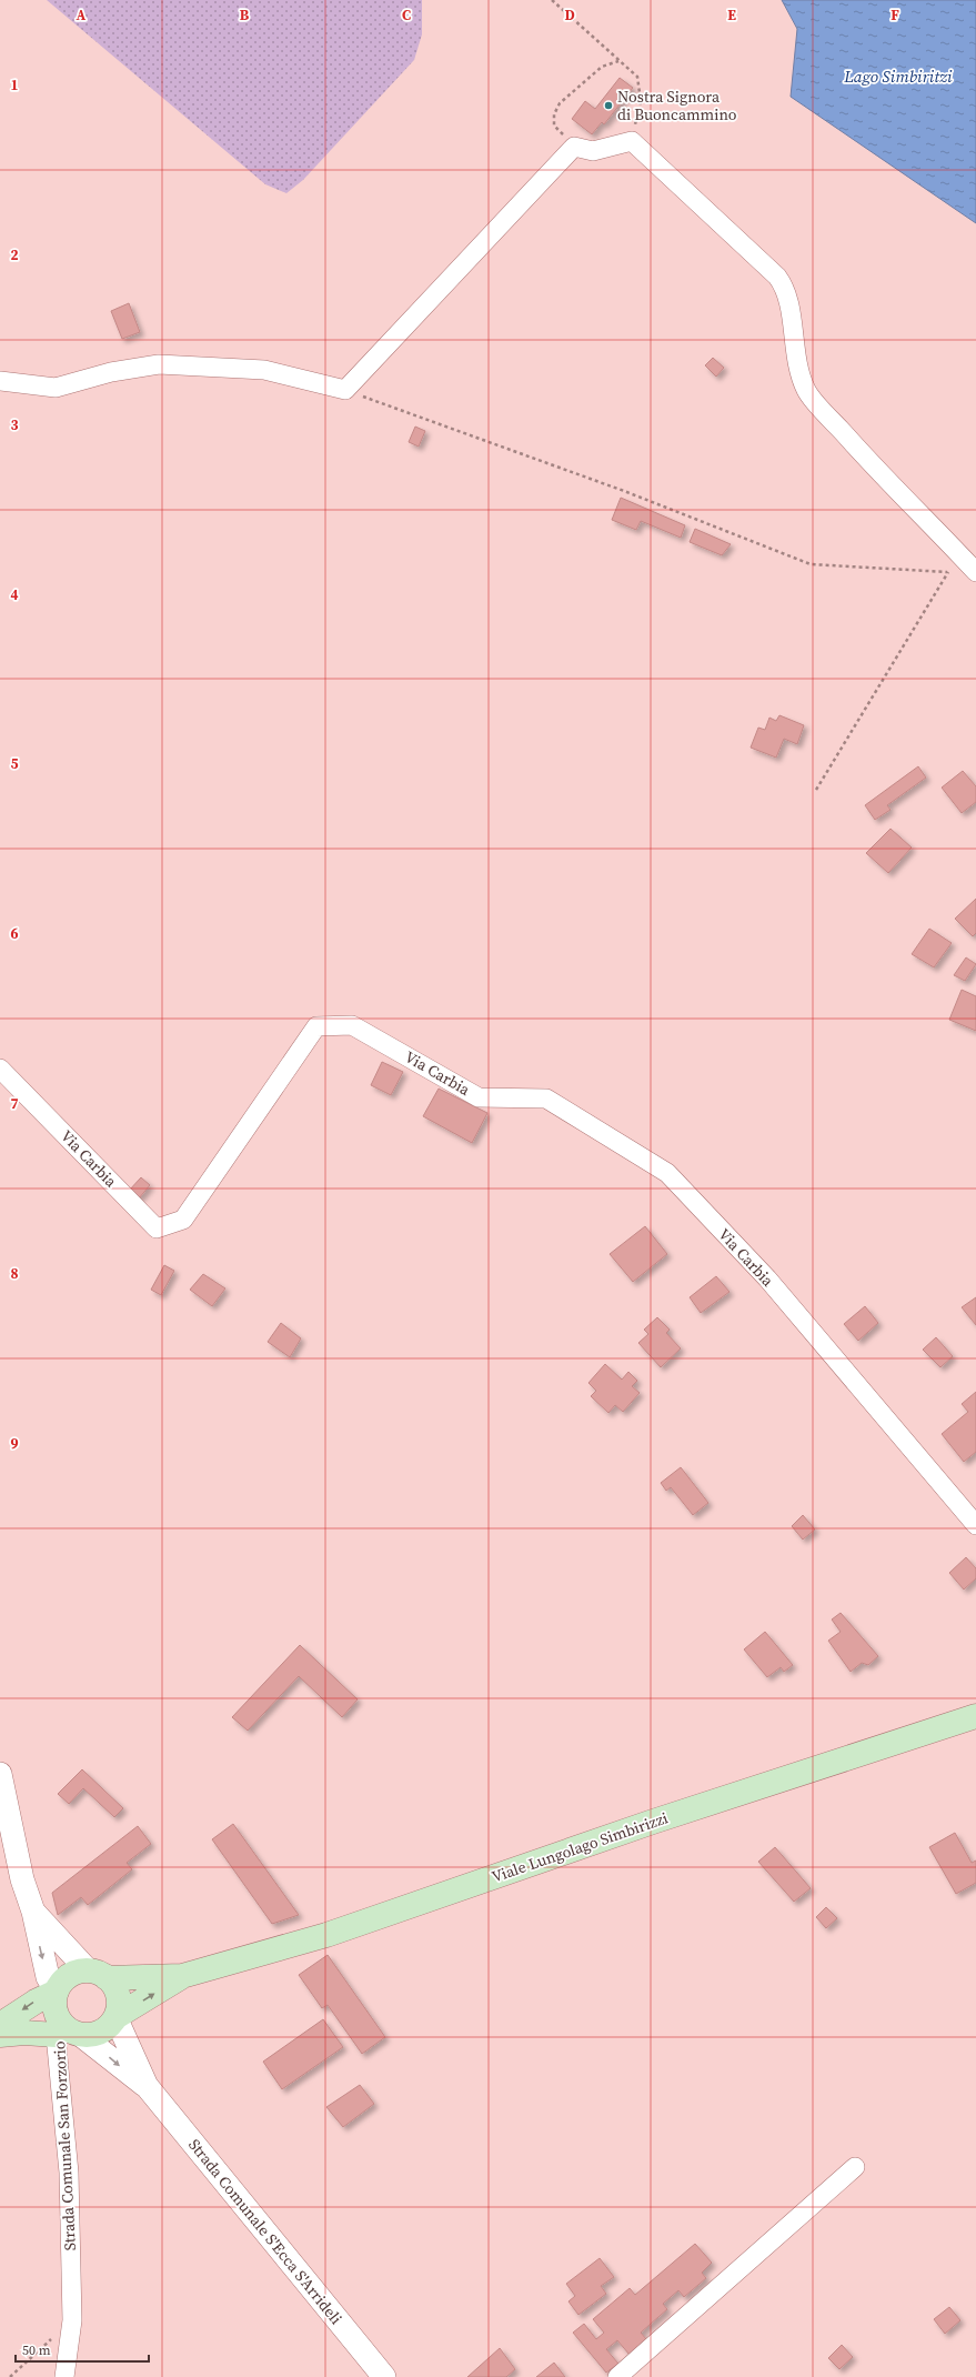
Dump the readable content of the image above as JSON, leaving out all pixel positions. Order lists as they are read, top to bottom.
{
  "streets": {
    "main road": ["Viale Lungolago Simbirizzi"],
    "street": ["Via Carbia", "Strada Comunale San Forzorio", "Strada Comunale S'Ecca S'Arrideli"]
  },
  "crossings": [
    ["Viale Lungolago Simbirizzi", "Strada Comunale San Forzorio"],
    ["Viale Lungolago Simbirizzi", "Strada Comunale S'Ecca S'Arrideli"],
    ["Strada Comunale San Forzorio", "Strada Comunale S'Ecca S'Arrideli"]
  ],
  "water": ["Lago Simbiritzi"],
  "places": ["Nostra Signora di Buoncammino"],
  "scale_bar": "50 m",
  "grid": {
    "columns": [
      "A",
      "B",
      "C",
      "D",
      "E",
      "F"
    ],
    "rows": [
      "1",
      "2",
      "3",
      "4",
      "5",
      "6",
      "7",
      "8",
      "9"
    ]
  }
}
